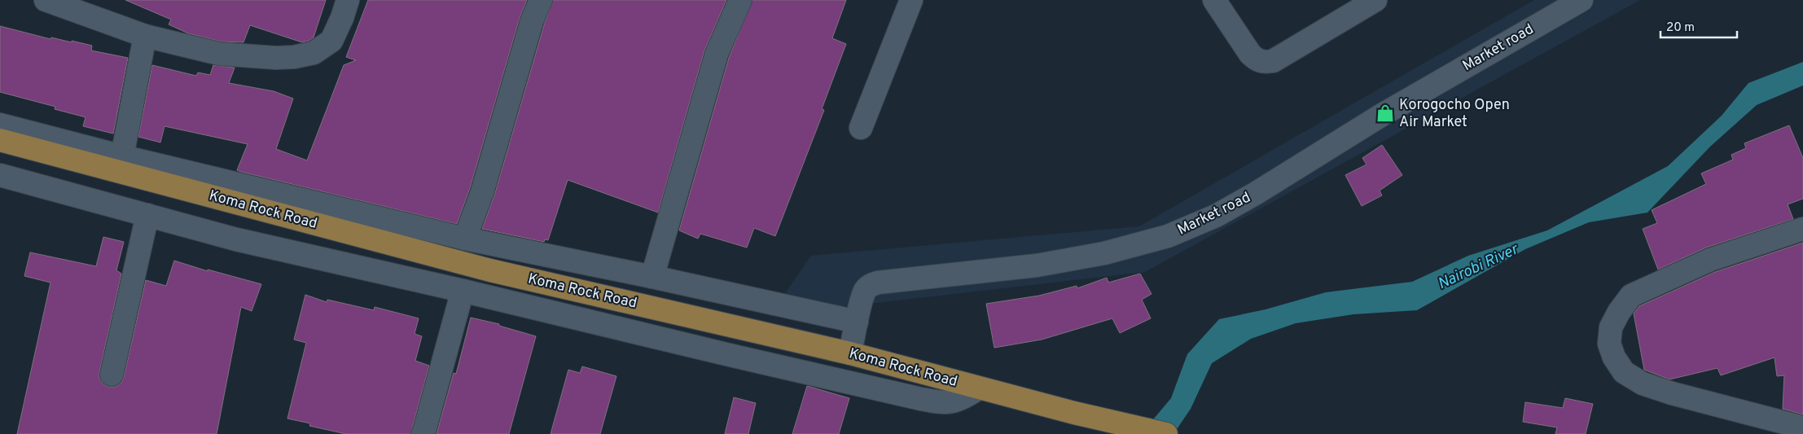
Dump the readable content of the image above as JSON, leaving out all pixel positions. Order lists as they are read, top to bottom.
{
  "streets": {
    "main road": ["Koma Rock Road"],
    "street": ["Market road"]
  },
  "crossings": [
    ["Market road", "Koma Rock Road"]
  ],
  "water": ["Nairobi River"],
  "places": {
    "shop": ["Korogocho Open Air Market"]
  },
  "scale_bar": "20 m"
}
